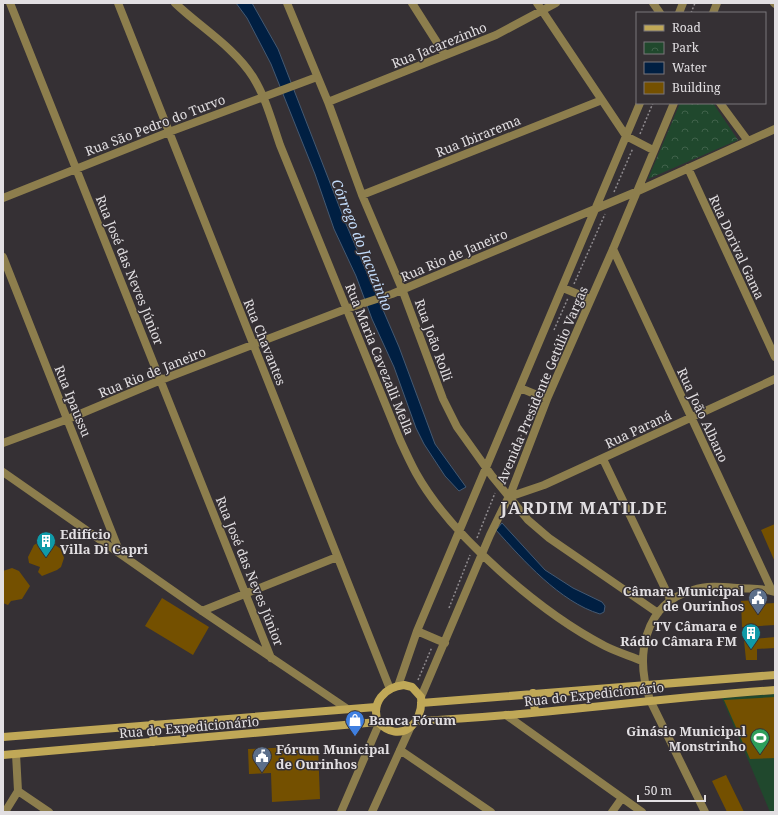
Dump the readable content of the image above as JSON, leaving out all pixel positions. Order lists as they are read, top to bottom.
{
  "streets": {
    "main road": ["Rua do Expedicionário"],
    "street": [
      "Rua Jacarezinho",
      "Rua São Pedro do Turvo",
      "Rua Ibirarema",
      "Rua Dorival Gama",
      "Rua Rio de Janeiro",
      "Rua José das Neves Júnior",
      "Rua João Rolli",
      "Rua Chavantes",
      "Rua Maria Cavezalli Mella",
      "Avenida Presidente Getúlio Vargas",
      "Rua Ipaussu",
      "Rua João Albano",
      "Rua Paraná"
    ]
  },
  "crossings": [
    ["Rua Jacarezinho", "Rua João Rolli"],
    ["Rua São Pedro do Turvo", "Rua José das Neves Júnior"],
    ["Rua São Pedro do Turvo", "Rua João Rolli"],
    ["Rua São Pedro do Turvo", "Rua Chavantes"],
    ["Rua São Pedro do Turvo", "Rua Maria Cavezalli Mella"],
    ["Rua Ibirarema", "Rua João Rolli"],
    ["Rua Dorival Gama", "Rua Rio de Janeiro"],
    ["Rua Rio de Janeiro", "Rua José das Neves Júnior"],
    ["Rua Rio de Janeiro", "Rua João Rolli"],
    ["Rua Rio de Janeiro", "Rua Chavantes"],
    ["Rua Rio de Janeiro", "Rua Maria Cavezalli Mella"],
    ["Rua Rio de Janeiro", "Avenida Presidente Getúlio Vargas"],
    ["Rua Rio de Janeiro", "Rua Ipaussu"],
    ["Rua João Rolli", "Avenida Presidente Getúlio Vargas"],
    ["Rua João Rolli", "Rua Paraná"],
    ["Rua Chavantes", "Avenida Presidente Getúlio Vargas"],
    ["Rua Chavantes", "Rua do Expedicionário"],
    ["Rua Maria Cavezalli Mella", "Avenida Presidente Getúlio Vargas"],
    ["Avenida Presidente Getúlio Vargas", "Rua João Albano"],
    ["Avenida Presidente Getúlio Vargas", "Rua Paraná"],
    ["Avenida Presidente Getúlio Vargas", "Rua do Expedicionário"],
    ["Rua João Albano", "Rua Paraná"]
  ],
  "districts": ["JARDIM MATILDE"],
  "water": ["Córrego do Jacuzinho"],
  "places": {
    "building": ["Edifício Villa Di Capri", "TV Câmara e Rádio Câmara FM"],
    "public building": ["Câmara Municipal de Ourinhos", "Fórum Municipal de Ourinhos"],
    "shop": ["Banca Fórum"],
    "sports": ["Ginásio Municipal Monstrinho"]
  },
  "legend": [
    "Road",
    "Park",
    "Water",
    "Building"
  ],
  "scale_bar": "50 m"
}
